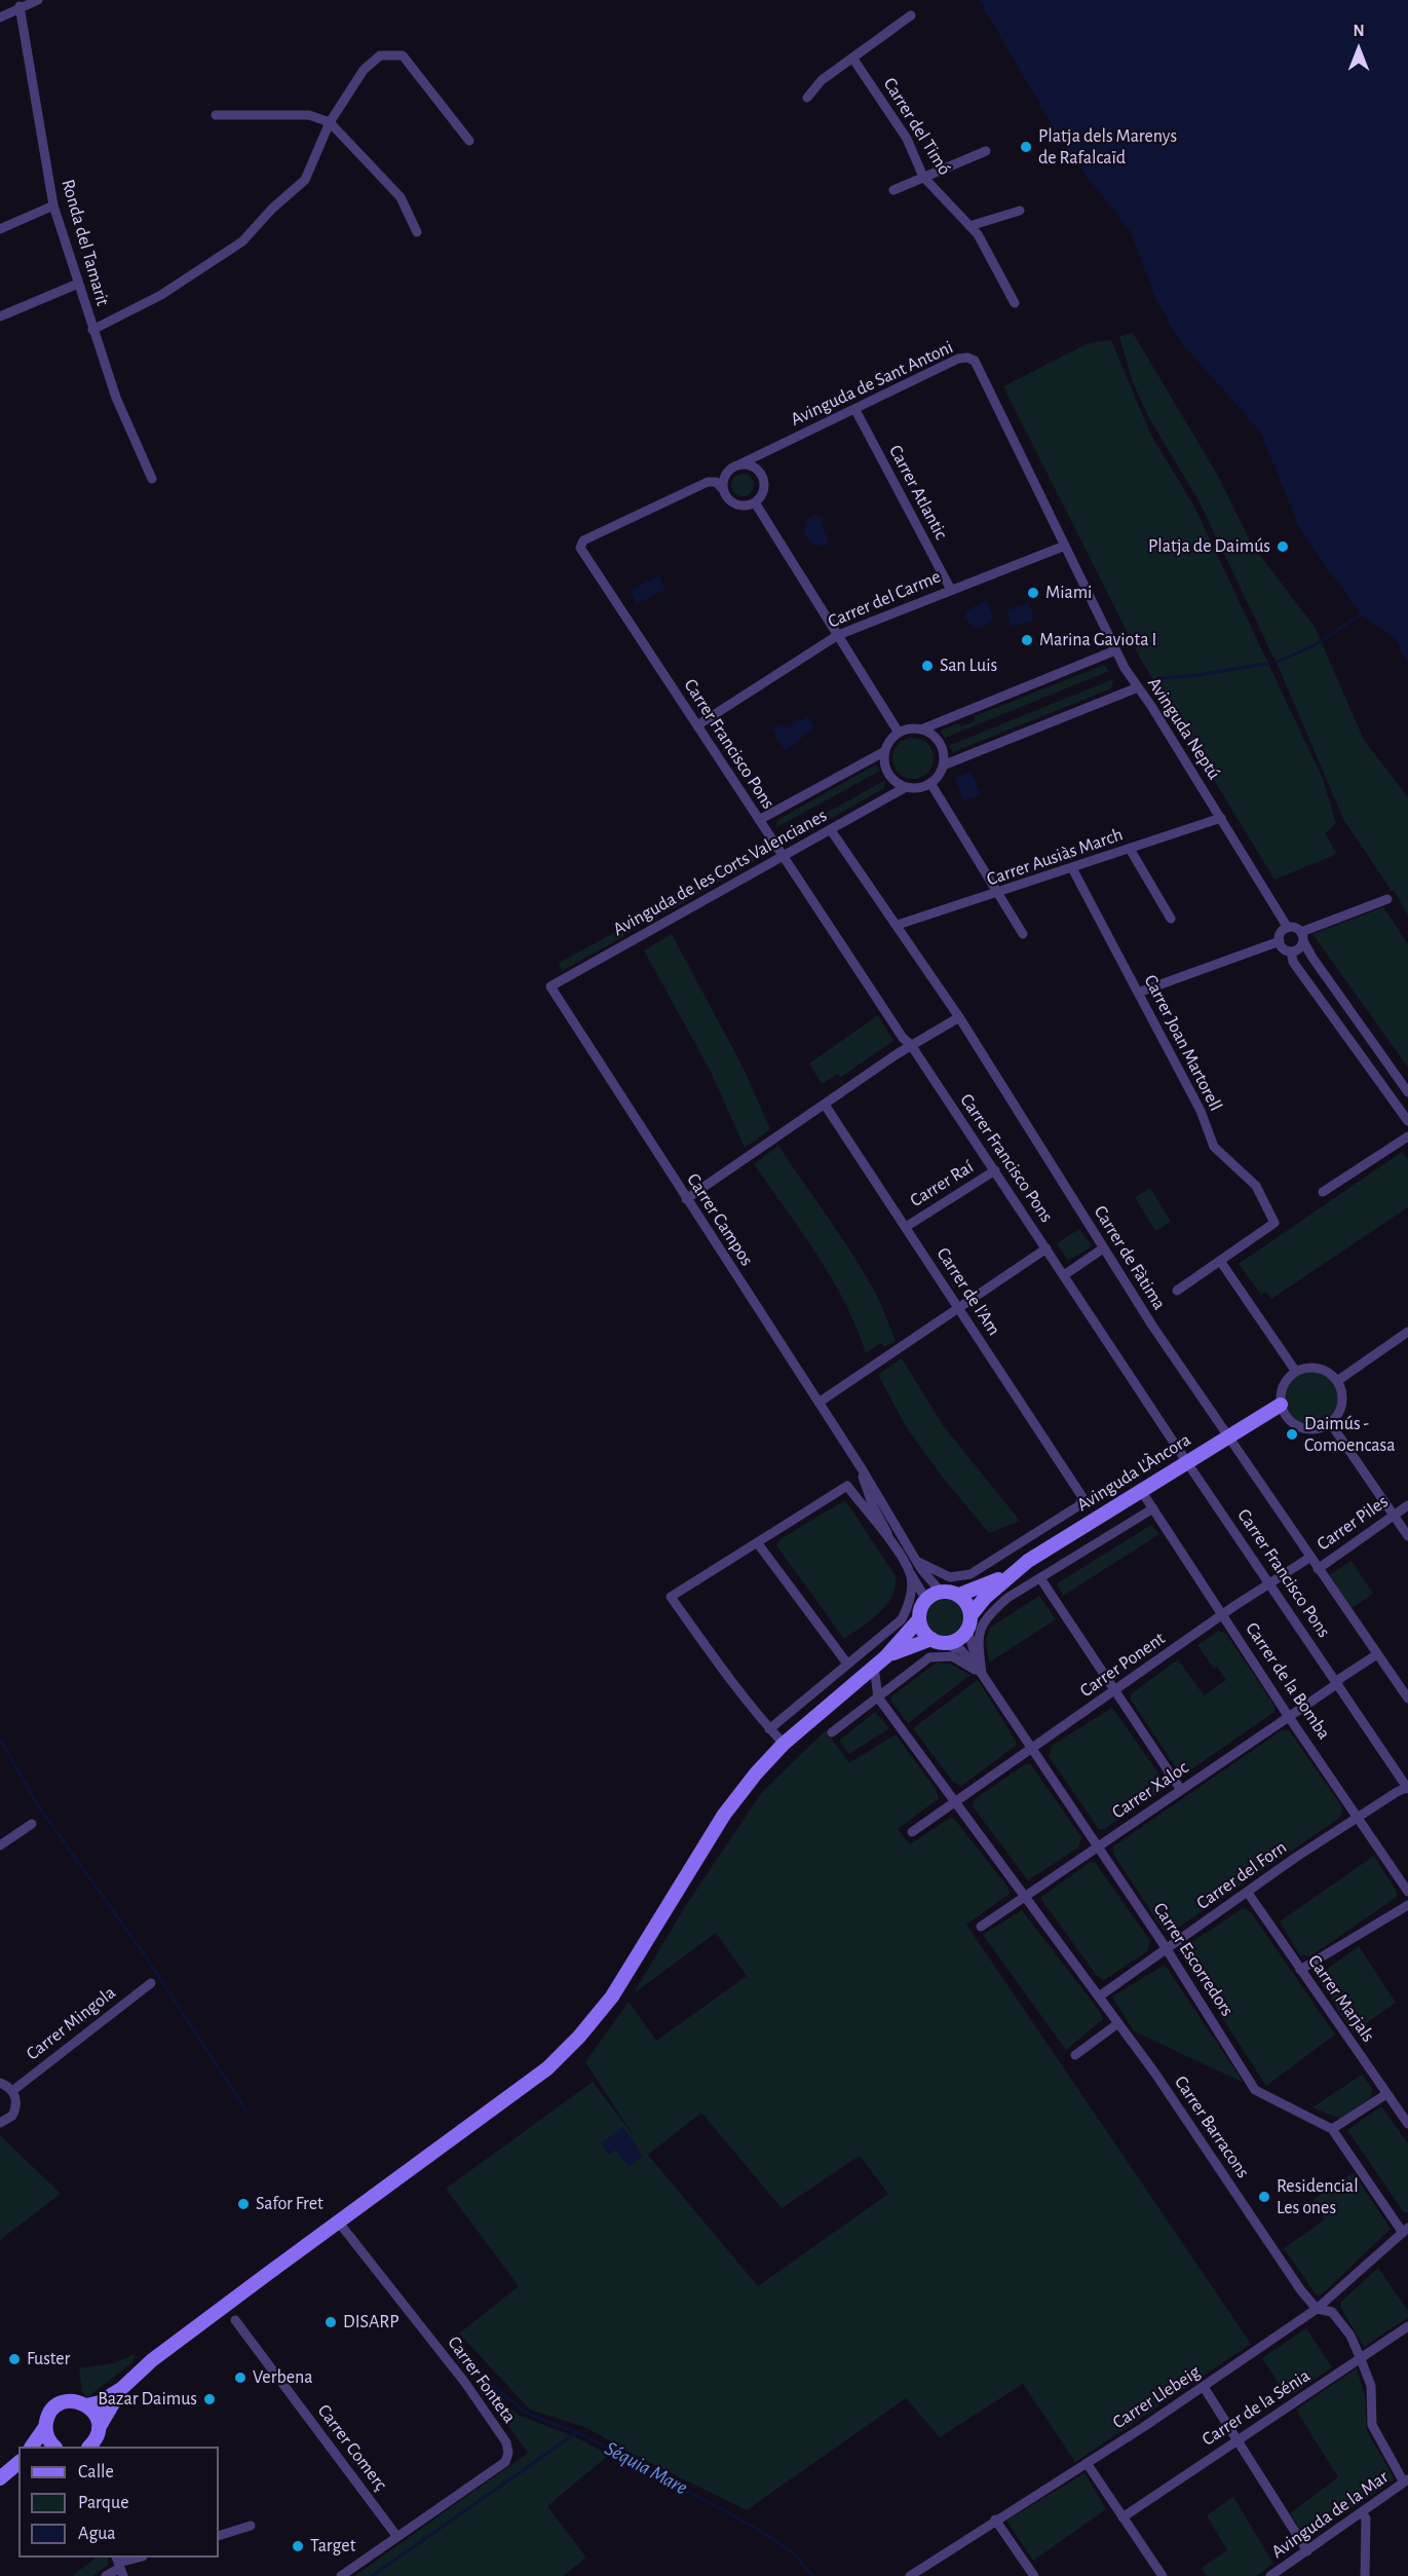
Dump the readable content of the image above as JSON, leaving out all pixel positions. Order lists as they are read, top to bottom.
{
  "streets": {
    "street": [
      "Carrer del Timó",
      "Ronda del Tamarit",
      "Avinguda de Sant Antoni",
      "Carrer Atlantic",
      "Carrer del Carme",
      "Avinguda Neptú",
      "Carrer Francisco Pons",
      "Carrer Ausiàs March",
      "Avinguda de les Corts Valencianes",
      "Carrer Joan Martorell",
      "Carrer Raí",
      "Carrer Campos",
      "Carrer de Fàtima",
      "Carrer de l'Am",
      "Avinguda L'Àncora",
      "Carrer Piles",
      "Carrer Ponent",
      "Carrer de la Bomba",
      "Carrer Xaloc",
      "Carrer del Forn",
      "Carrer Escorredors",
      "Carrer Marjals",
      "Carrer Mingola",
      "Carrer Barracons",
      "Carrer Fonteta",
      "Carrer Llebeig",
      "Carrer de la Sénia",
      "Carrer Comerç",
      "Avinguda de la Mar"
    ]
  },
  "crossings": [
    ["Avinguda de Sant Antoni", "Carrer Atlantic"],
    ["Avinguda de Sant Antoni", "Avinguda Neptú"],
    ["Avinguda de Sant Antoni", "Carrer Francisco Pons"],
    ["Carrer Atlantic", "Carrer del Carme"],
    ["Carrer del Carme", "Avinguda Neptú"],
    ["Carrer del Carme", "Carrer Francisco Pons"],
    ["Avinguda Neptú", "Carrer Ausiàs March"],
    ["Carrer Francisco Pons", "Avinguda de les Corts Valencianes"],
    ["Carrer Francisco Pons", "Carrer Raí"],
    ["Carrer Francisco Pons", "Avinguda L'Àncora"],
    ["Carrer Francisco Pons", "Carrer Ponent"],
    ["Carrer Francisco Pons", "Carrer Xaloc"],
    ["Carrer Francisco Pons", "Carrer del Forn"],
    ["Carrer Ausiàs March", "Carrer Joan Martorell"],
    ["Carrer Ausiàs March", "Carrer de Fàtima"],
    ["Avinguda de les Corts Valencianes", "Carrer Campos"],
    ["Avinguda de les Corts Valencianes", "Carrer de Fàtima"],
    ["Carrer Raí", "Carrer de l'Am"],
    ["Carrer Campos", "Carrer de l'Am"],
    ["Carrer Campos", "Avinguda L'Àncora"],
    ["Carrer Campos", "Carrer Escorredors"],
    ["Carrer de Fàtima", "Avinguda L'Àncora"],
    ["Carrer de Fàtima", "Carrer Piles"],
    ["Carrer de Fàtima", "Carrer Ponent"],
    ["Carrer de Fàtima", "Carrer Xaloc"],
    ["Avinguda L'Àncora", "Carrer de la Bomba"],
    ["Avinguda L'Àncora", "Carrer Escorredors"],
    ["Carrer Ponent", "Carrer de la Bomba"],
    ["Carrer Ponent", "Carrer Escorredors"],
    ["Carrer Ponent", "Carrer Barracons"],
    ["Carrer de la Bomba", "Carrer Xaloc"],
    ["Carrer de la Bomba", "Carrer del Forn"],
    ["Carrer de la Bomba", "Carrer Escorredors"],
    ["Carrer Xaloc", "Carrer Escorredors"],
    ["Carrer Xaloc", "Carrer Barracons"],
    ["Carrer del Forn", "Carrer Escorredors"],
    ["Carrer del Forn", "Carrer Marjals"],
    ["Carrer del Forn", "Carrer Barracons"],
    ["Carrer Escorredors", "Carrer Llebeig"],
    ["Carrer Barracons", "Carrer Llebeig"],
    ["Carrer Barracons", "Carrer de la Sénia"],
    ["Carrer Barracons", "Avinguda de la Mar"],
    ["Carrer Fonteta", "Carrer Comerç"]
  ],
  "water": ["Séquia Mare"],
  "places": [
    "Platja dels Marenys de Rafalcaïd",
    "Platja de Daimús",
    "Miami",
    "Marina Gaviota I",
    "San Luis",
    "Daimús - Comoencasa",
    "Residencial Les ones",
    "Safor Fret",
    "DISARP",
    "Fuster",
    "Verbena",
    "Bazar Daimus",
    "Target"
  ],
  "legend": ["Calle", "Parque", "Agua"],
  "north": "top"
}
